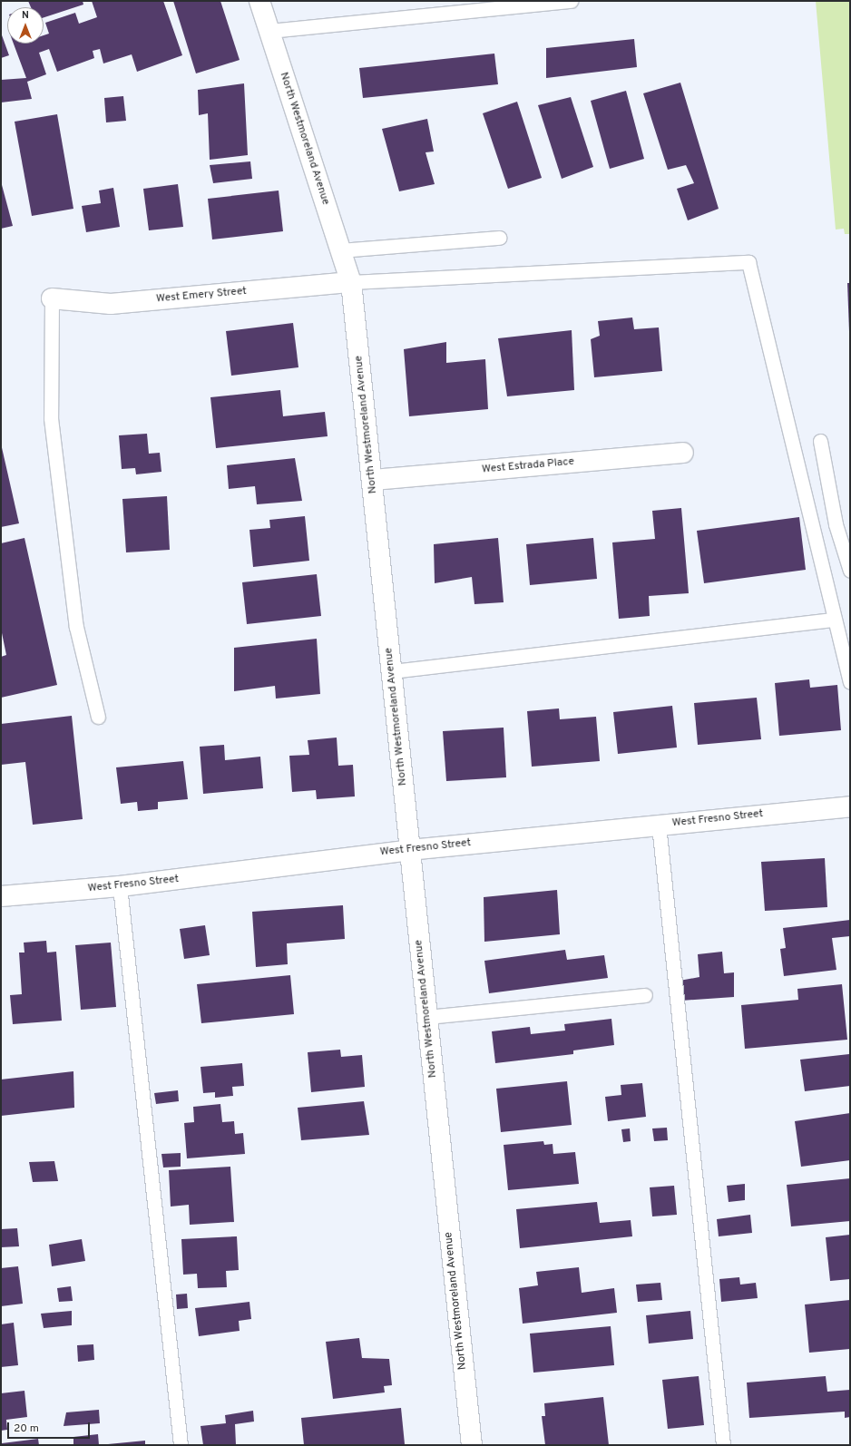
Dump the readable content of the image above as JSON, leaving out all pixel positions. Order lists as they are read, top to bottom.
{
  "streets": {
    "street": [
      "North Westmoreland Avenue",
      "West Emery Street",
      "West Estrada Place",
      "West Fresno Street"
    ]
  },
  "crossings": [
    ["North Westmoreland Avenue", "West Emery Street"],
    ["North Westmoreland Avenue", "West Estrada Place"],
    ["North Westmoreland Avenue", "West Fresno Street"]
  ],
  "scale_bar": "20 m",
  "north": "top"
}
